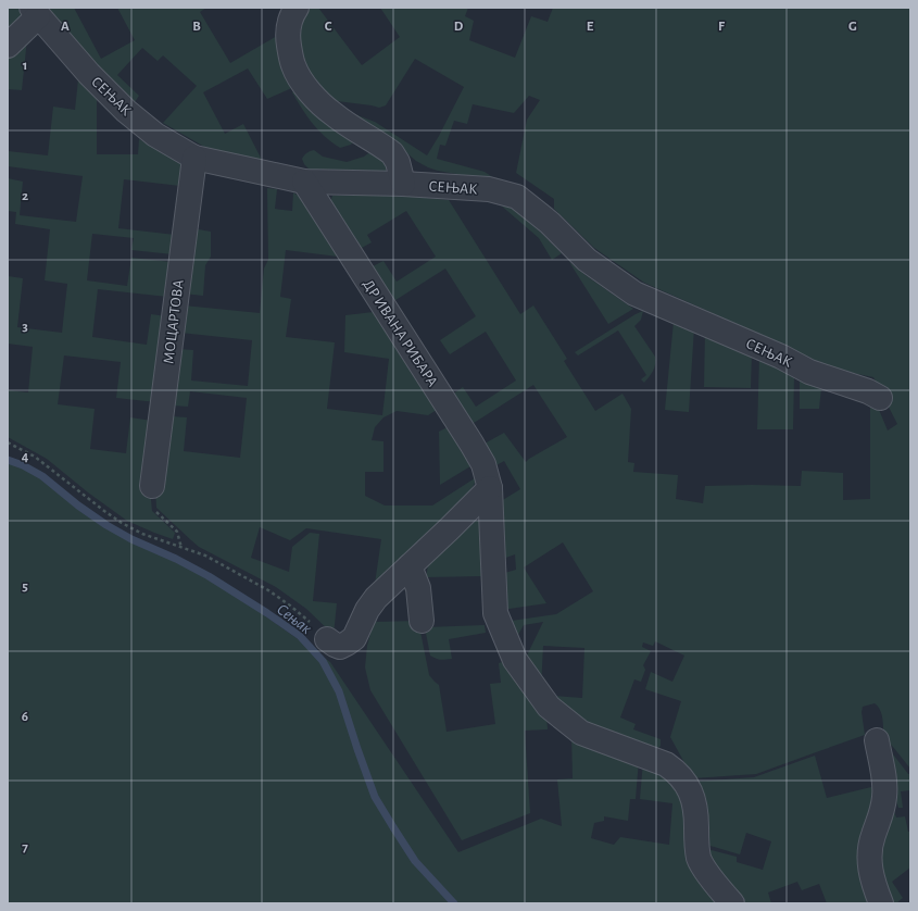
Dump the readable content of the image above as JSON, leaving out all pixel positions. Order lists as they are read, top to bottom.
{
  "streets": {
    "street": ["СЕЊАК", "МОЦАРТОВА", "ДР ИВАНА РИБАРА"]
  },
  "crossings": [
    ["СЕЊАК", "МОЦАРТОВА"],
    ["СЕЊАК", "ДР ИВАНА РИБАРА"]
  ],
  "water": ["Сењак"],
  "grid": {
    "columns": [
      "A",
      "B",
      "C",
      "D",
      "E",
      "F",
      "G"
    ],
    "rows": [
      "1",
      "2",
      "3",
      "4",
      "5",
      "6",
      "7"
    ]
  }
}
